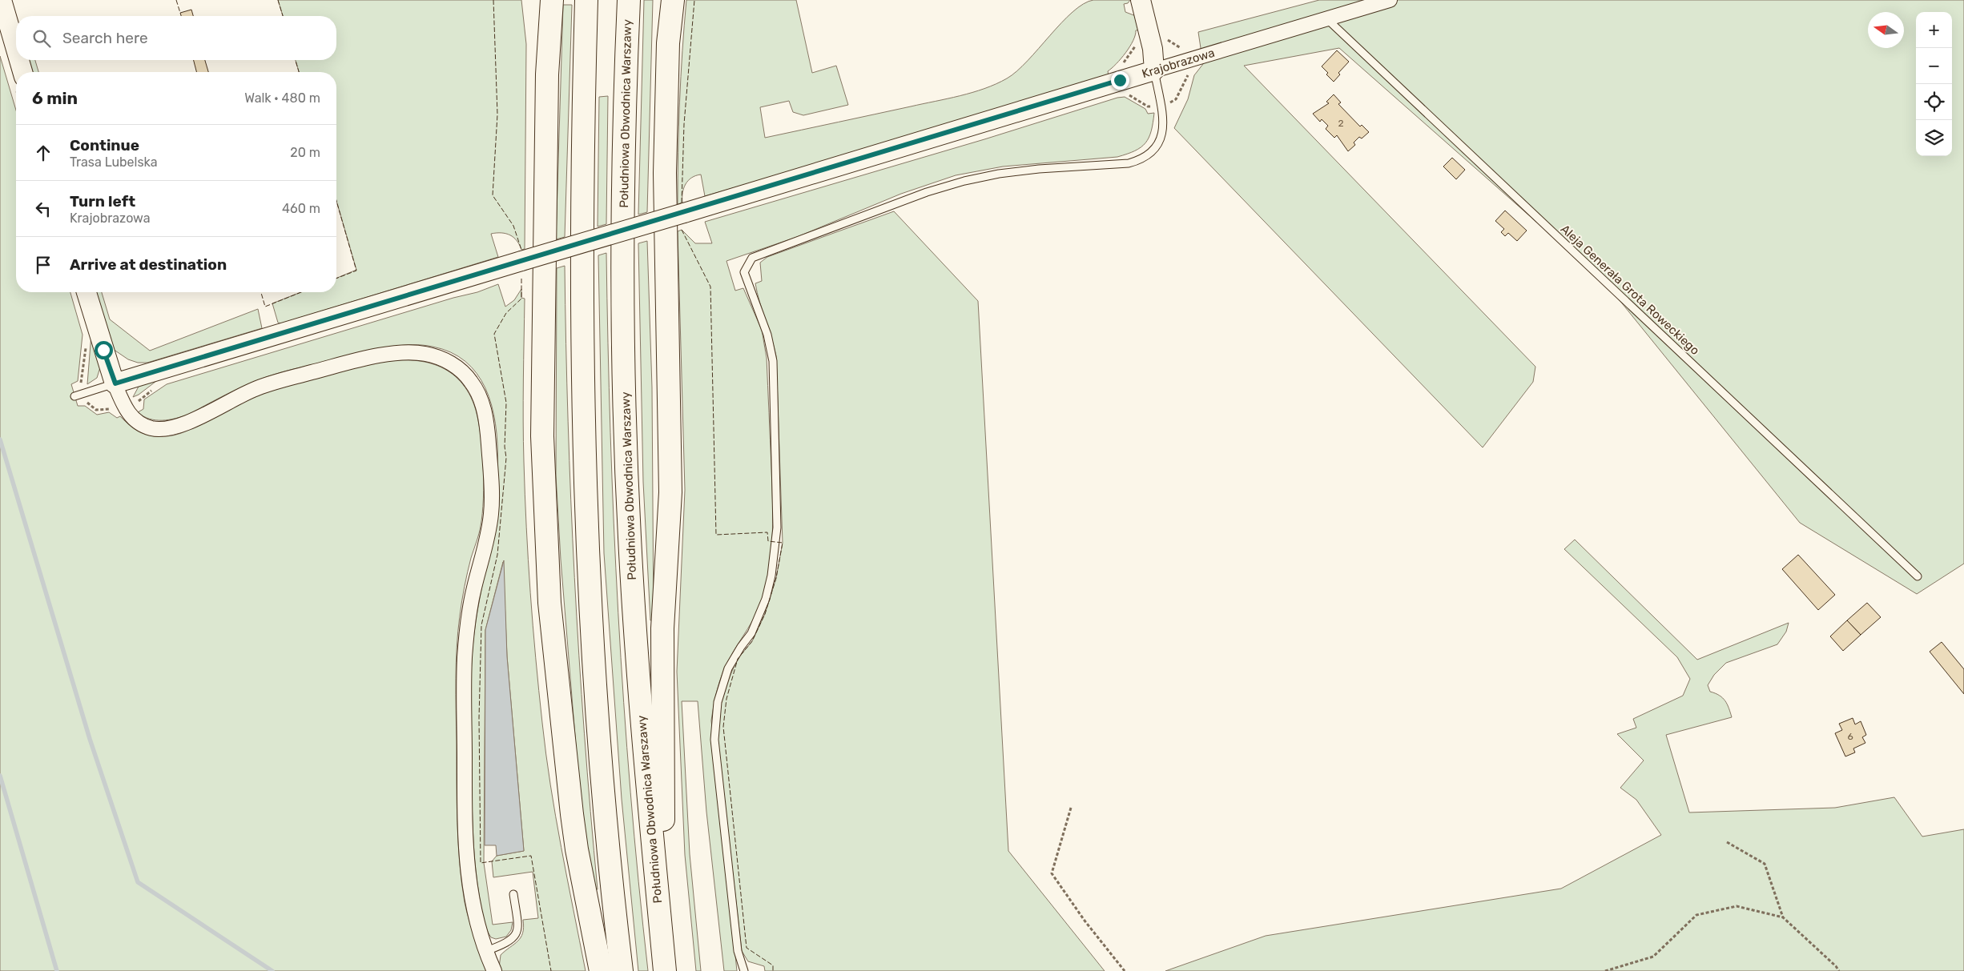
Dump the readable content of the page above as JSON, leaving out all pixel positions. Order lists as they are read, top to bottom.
{
  "streets": {
    "highway": ["Południowa Obwodnica Warszawy"],
    "street": ["Krajobrazowa"],
    "lane": ["Aleja Generała Grota Roweckiego"]
  },
  "crossings": [
    ["Krajobrazowa", "Aleja Generała Grota Roweckiego"]
  ],
  "house_numbers": ["2", "6"],
  "north": "left",
  "page": {
    "map_buttons": ["+", "−"],
    "search": "Search here",
    "heading": ["6 min", "Walk · 480 m"],
    "list": [
      ["Continue", "Trasa Lubelska", "20 m"],
      ["Turn left", "Krajobrazowa", "460 m"],
      "Arrive at destination"
    ]
  }
}
